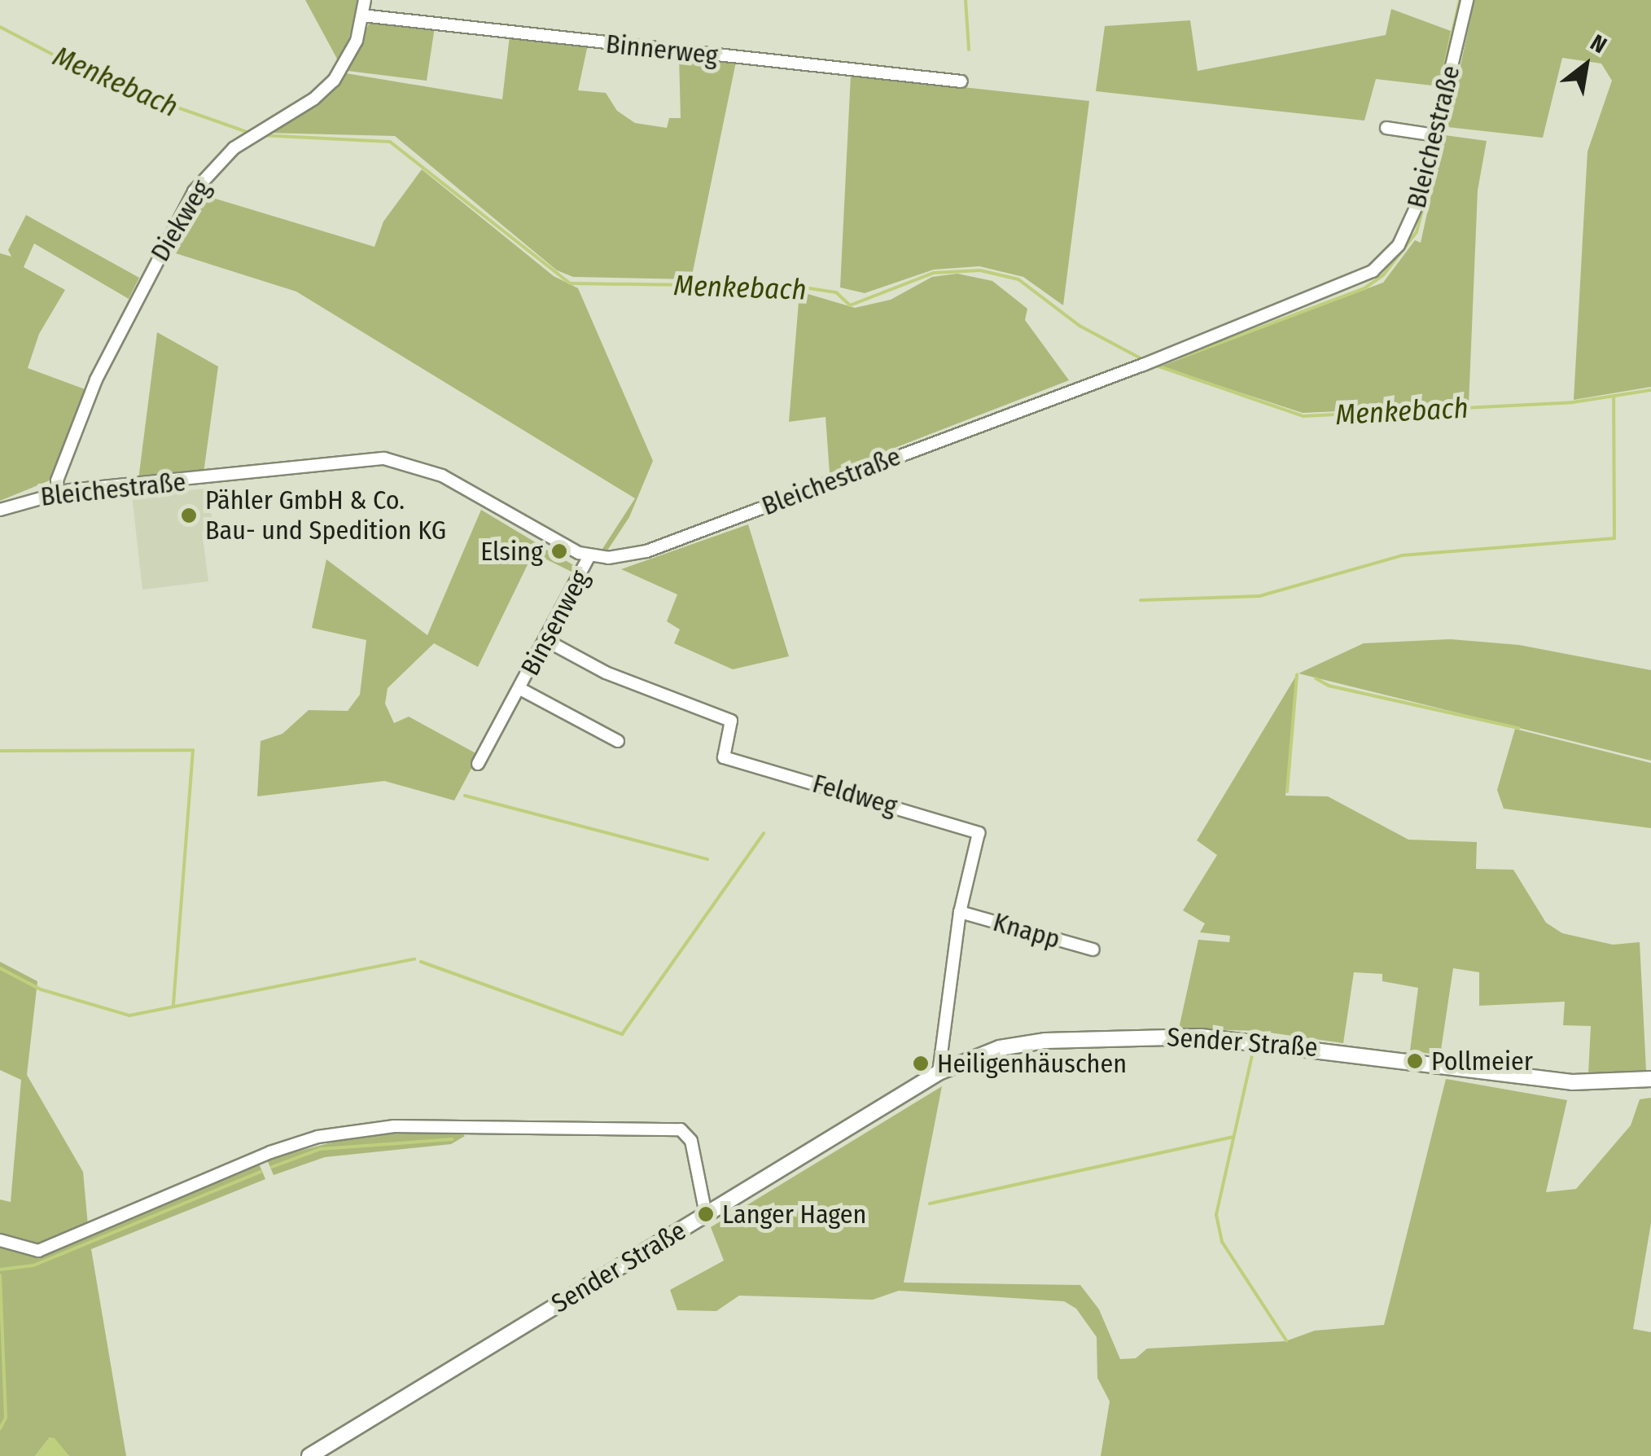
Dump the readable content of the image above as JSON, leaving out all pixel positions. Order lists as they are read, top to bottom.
{
  "streets": {
    "main road": ["Sender Straße"],
    "street": [
      "Binnerweg",
      "Bleichestraße",
      "Diekweg",
      "Binsenweg",
      "Feldweg",
      "Knapp"
    ]
  },
  "crossings": [
    ["Binnerweg", "Diekweg"],
    ["Bleichestraße", "Diekweg"],
    ["Bleichestraße", "Binsenweg"],
    ["Binsenweg", "Feldweg"],
    ["Feldweg", "Knapp"],
    ["Feldweg", "Sender Straße"]
  ],
  "water": ["Menkebach"],
  "places": [
    "Pähler GmbH & Co. Bau- und Spedition KG",
    "Elsing",
    "Pollmeier",
    "Heiligenhäuschen",
    "Langer Hagen"
  ],
  "north": "top right"
}
